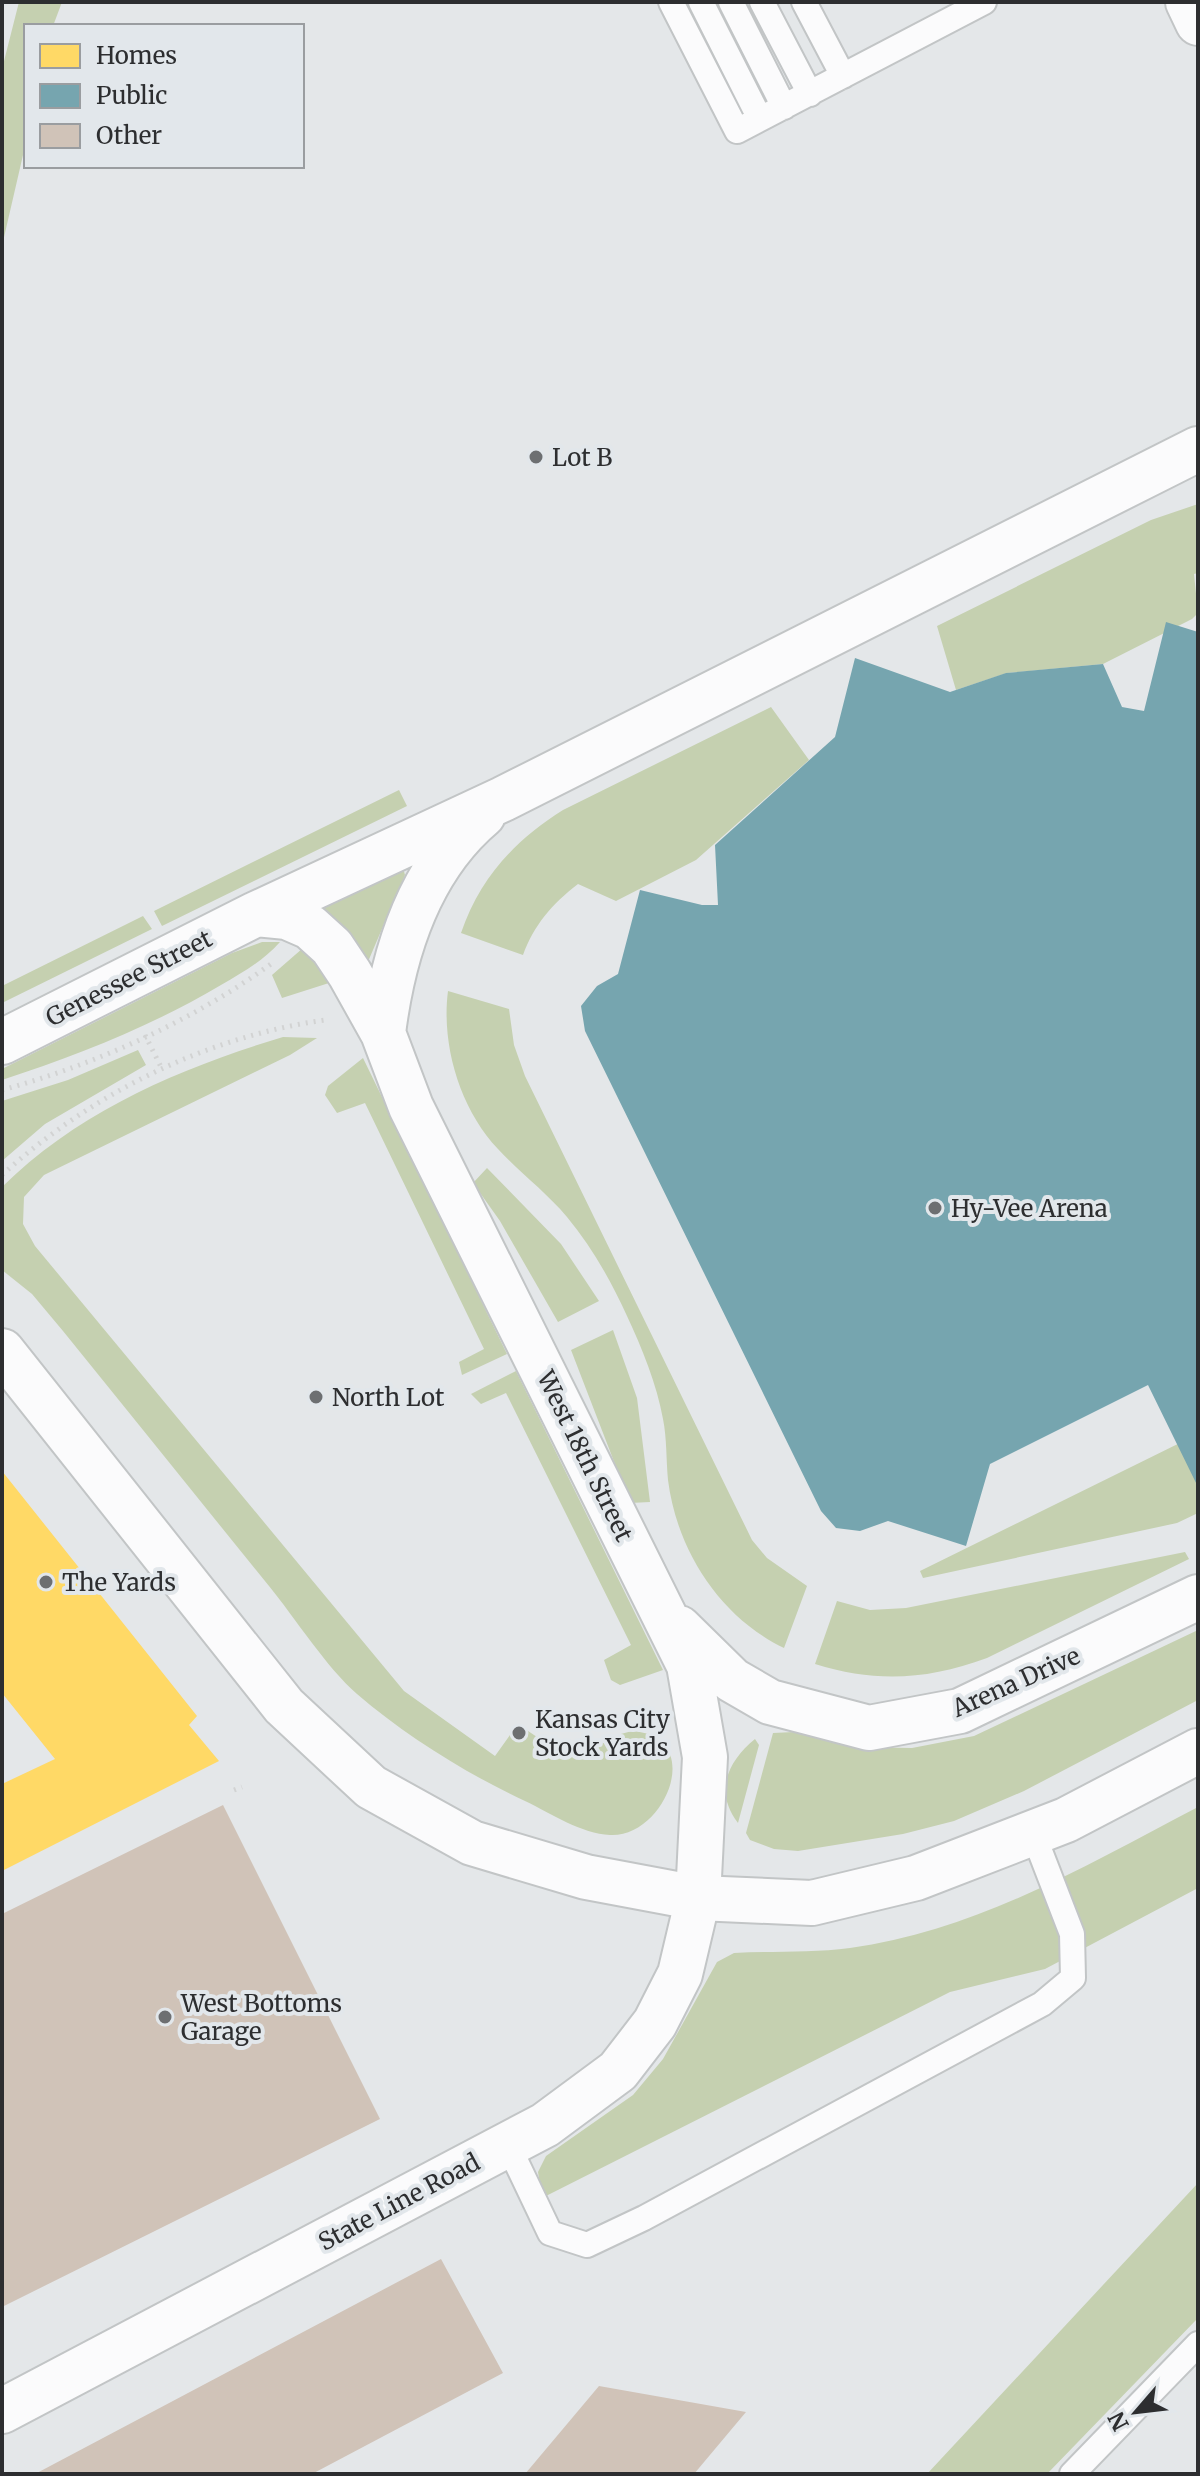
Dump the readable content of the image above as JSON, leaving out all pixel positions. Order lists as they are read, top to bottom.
{
  "streets": {
    "street": [
      "Genessee Street",
      "West 18th Street",
      "Arena Drive",
      "State Line Road"
    ]
  },
  "crossings": [
    ["Genessee Street", "West 18th Street"],
    ["West 18th Street", "Arena Drive"],
    ["West 18th Street", "State Line Road"]
  ],
  "places": [
    "Lot B",
    "Hy-Vee Arena",
    "North Lot",
    "The Yards",
    "Kansas City Stock Yards",
    "West Bottoms Garage"
  ],
  "legend": ["Homes", "Public", "Other"],
  "north": "bottom left"
}
